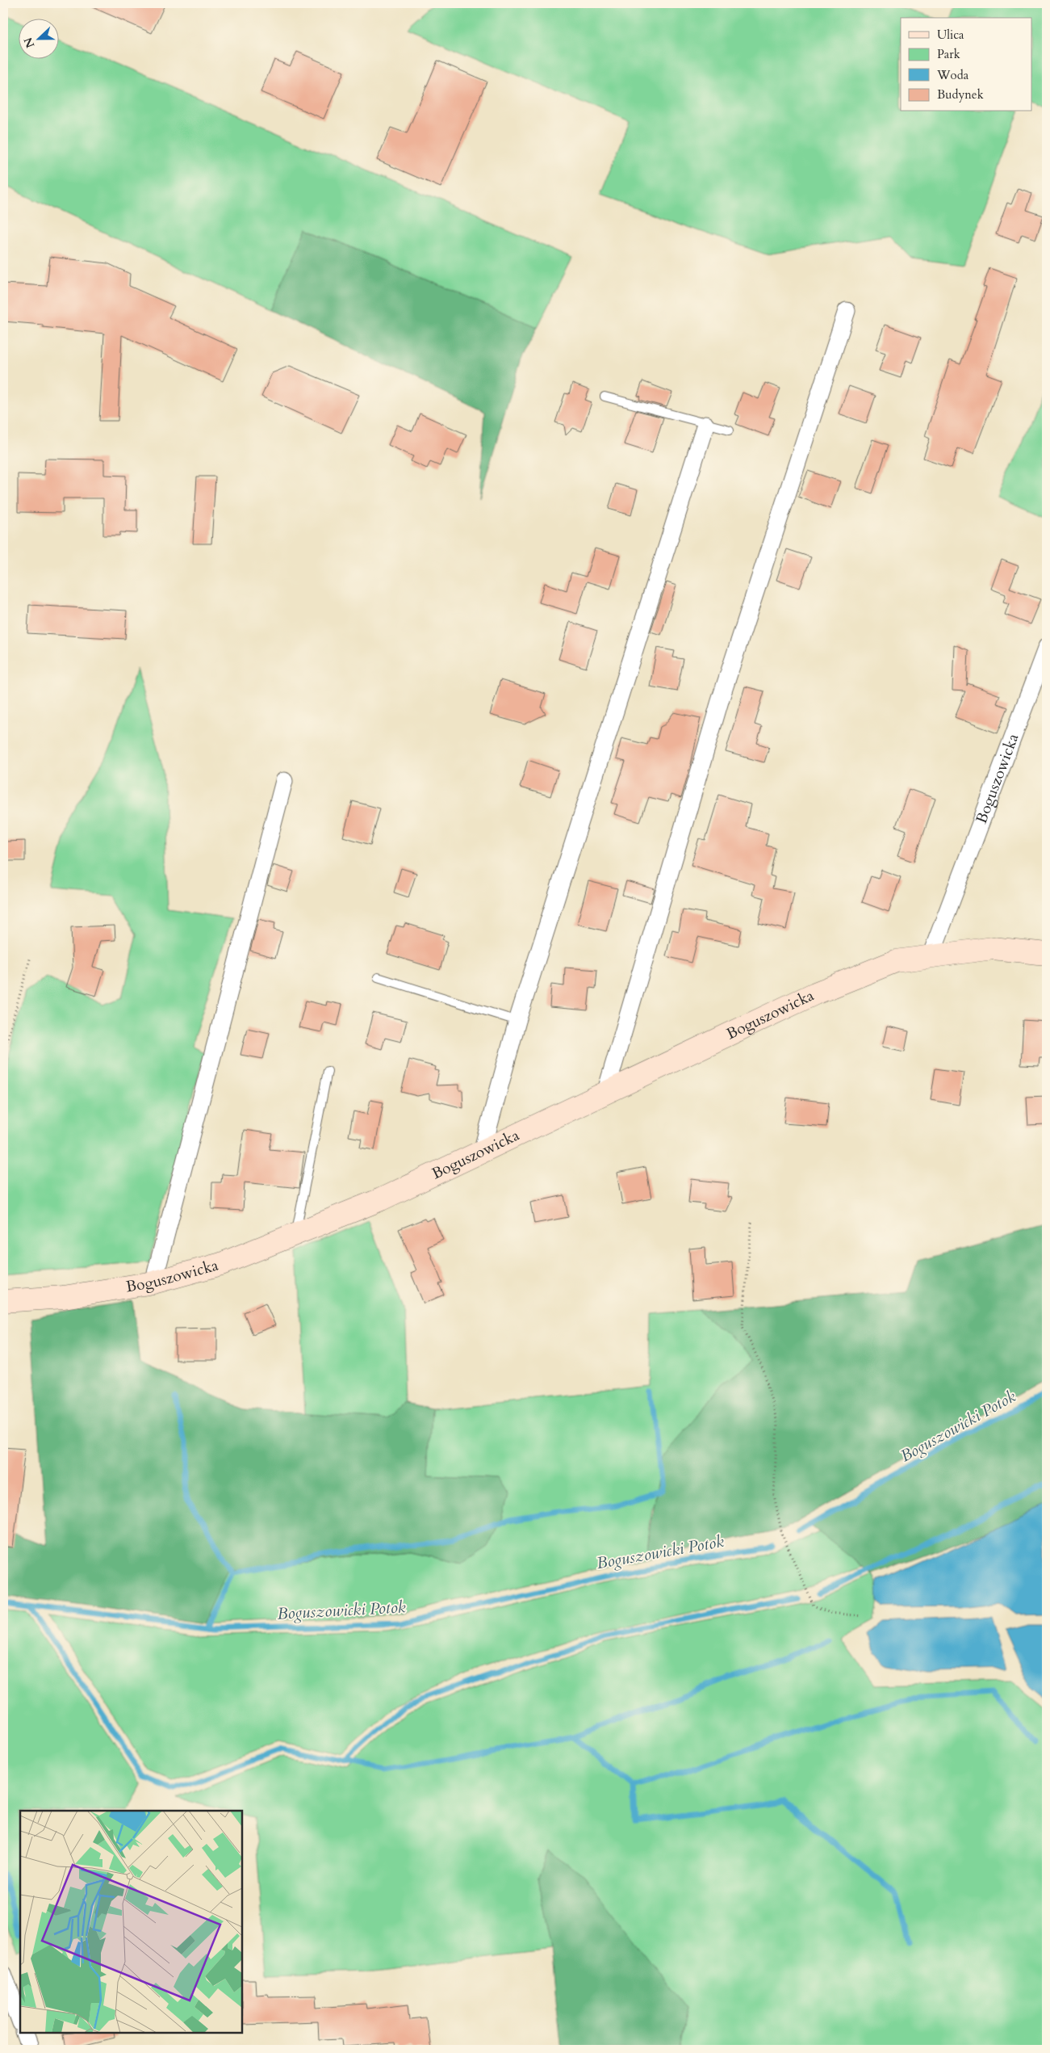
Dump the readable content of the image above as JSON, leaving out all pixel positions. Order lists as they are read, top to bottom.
{
  "streets": {
    "street": ["Boguszowicka"]
  },
  "water": ["Boguszowicki Potok"],
  "legend": [
    "Ulica",
    "Park",
    "Woda",
    "Budynek"
  ],
  "north": "left"
}
